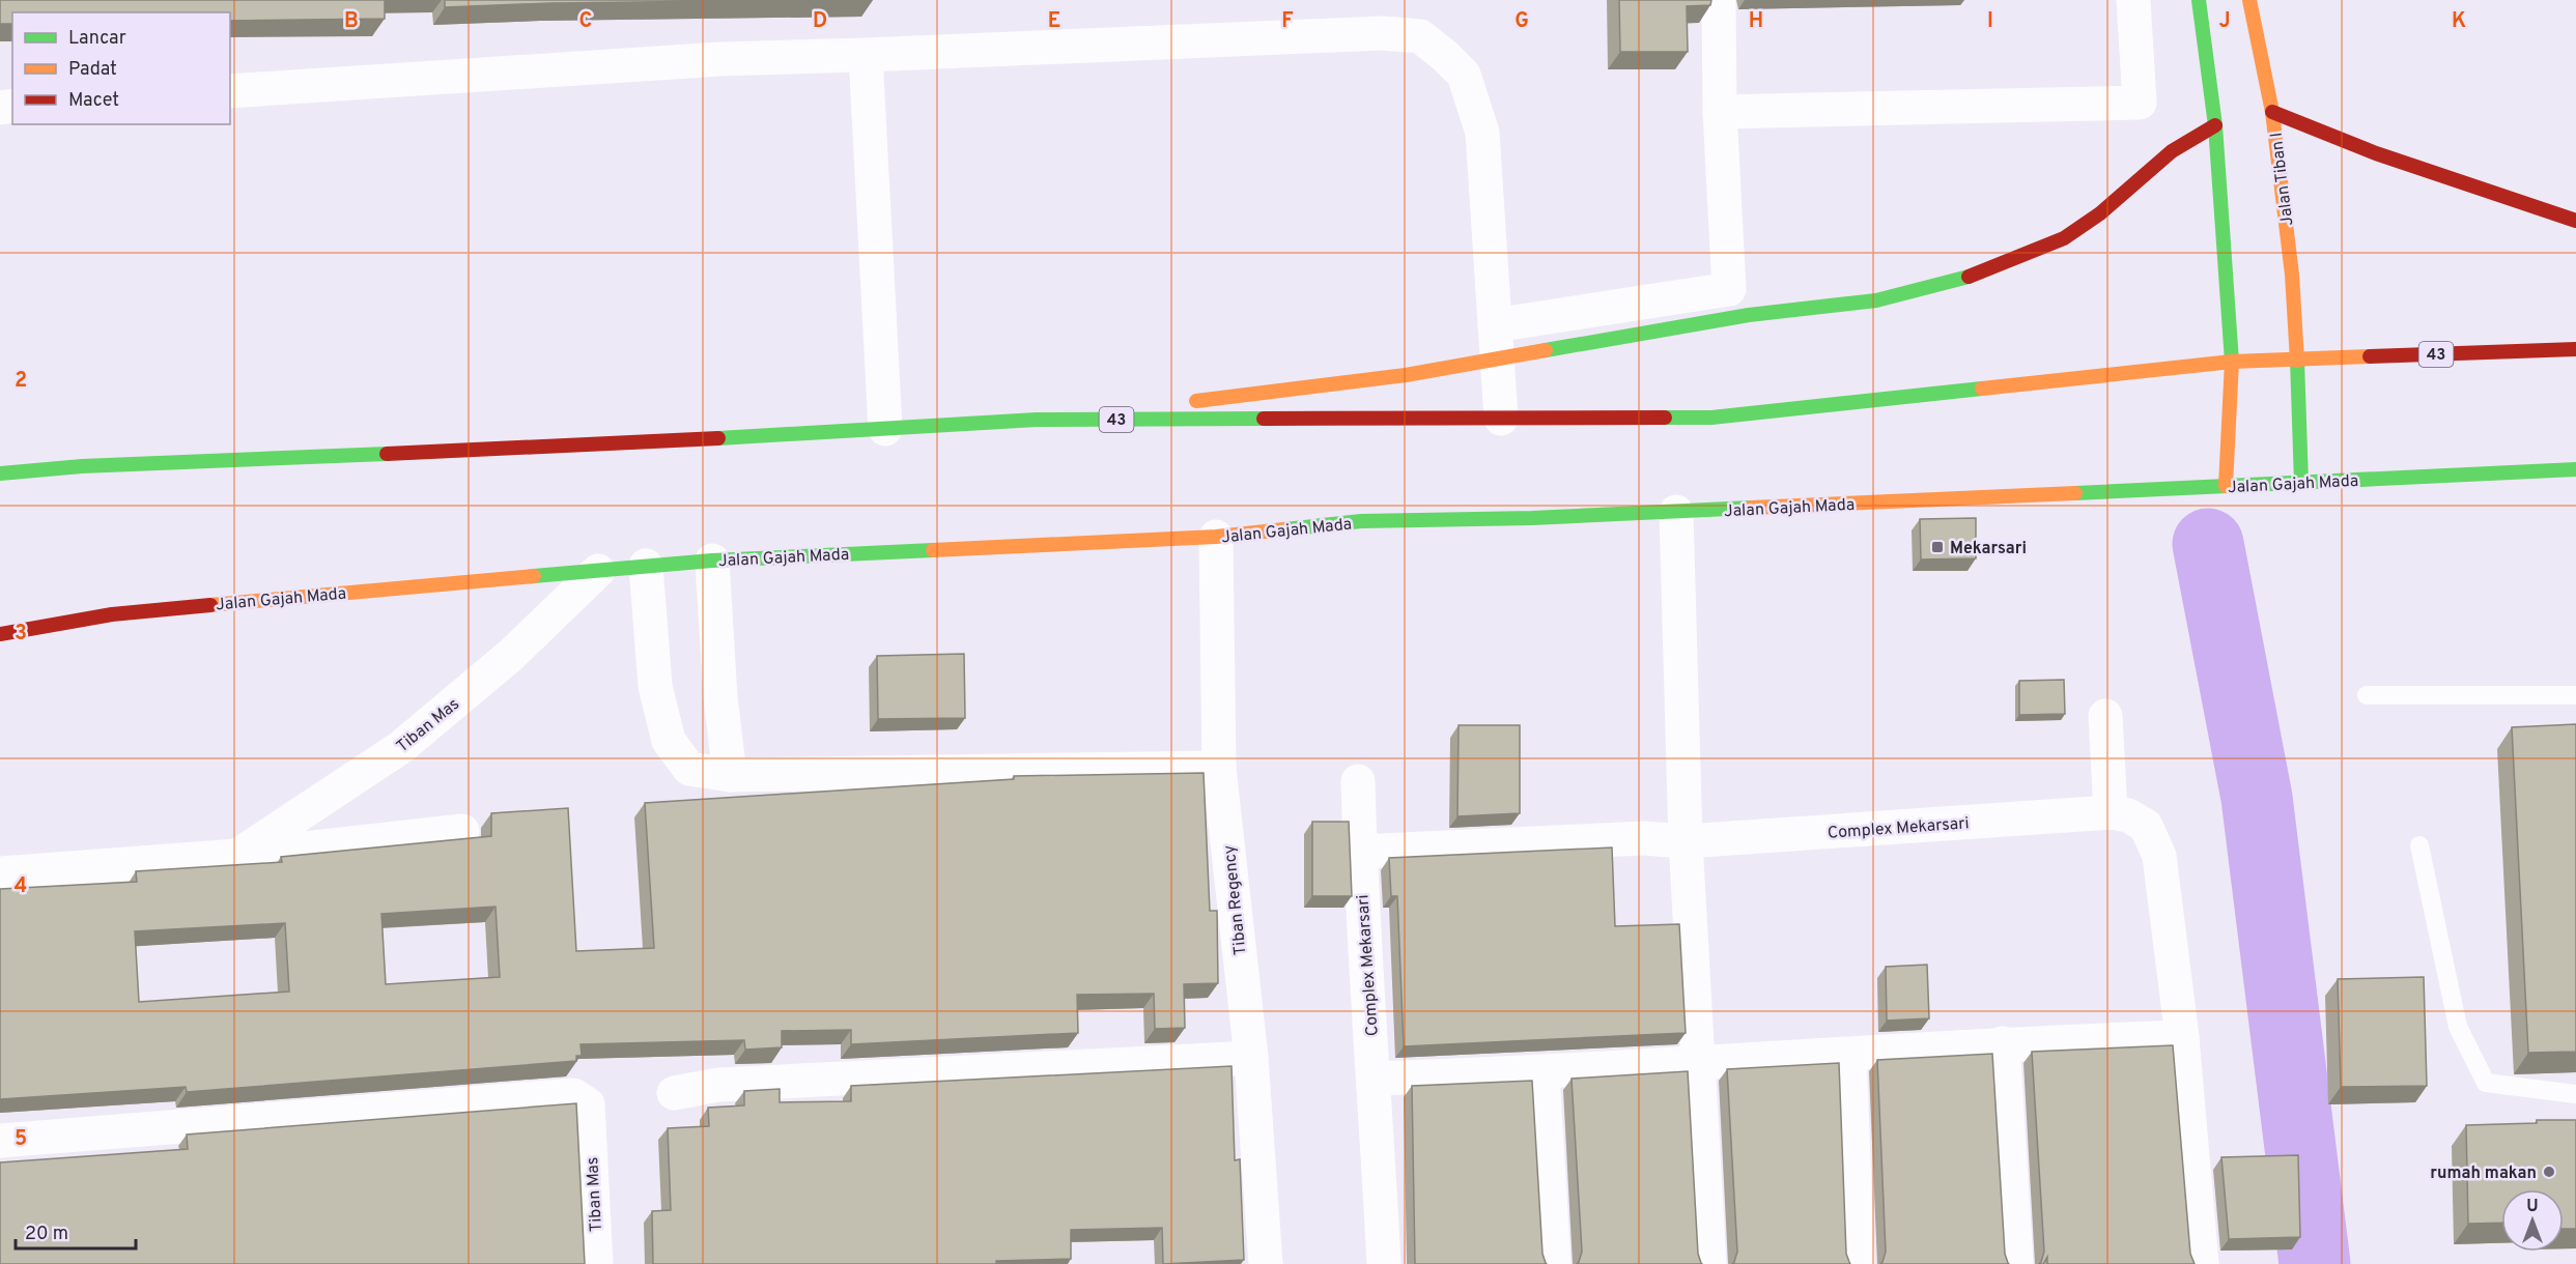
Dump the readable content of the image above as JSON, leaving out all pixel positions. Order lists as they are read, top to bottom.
{
  "streets": {
    "main road": ["Jalan Tiban I", "43", "Jalan Gajah Mada"],
    "street": ["Tiban Mas", "Complex Mekarsari", "Tiban Regency"]
  },
  "crossings": [
    ["Jalan Tiban I", "43"],
    ["Jalan Tiban I", "Jalan Gajah Mada"],
    ["Jalan Gajah Mada", "Tiban Mas"],
    ["Jalan Gajah Mada", "Tiban Regency"]
  ],
  "places": {
    "transit": ["Mekarsari"],
    "other": ["rumah makan"]
  },
  "legend": ["Lancar", "Padat", "Macet"],
  "scale_bar": "20 m",
  "north": "top",
  "grid": {
    "columns": [
      "B",
      "C",
      "D",
      "E",
      "F",
      "G",
      "H",
      "I",
      "J",
      "K"
    ],
    "rows": [
      "2",
      "3",
      "4",
      "5"
    ]
  }
}
